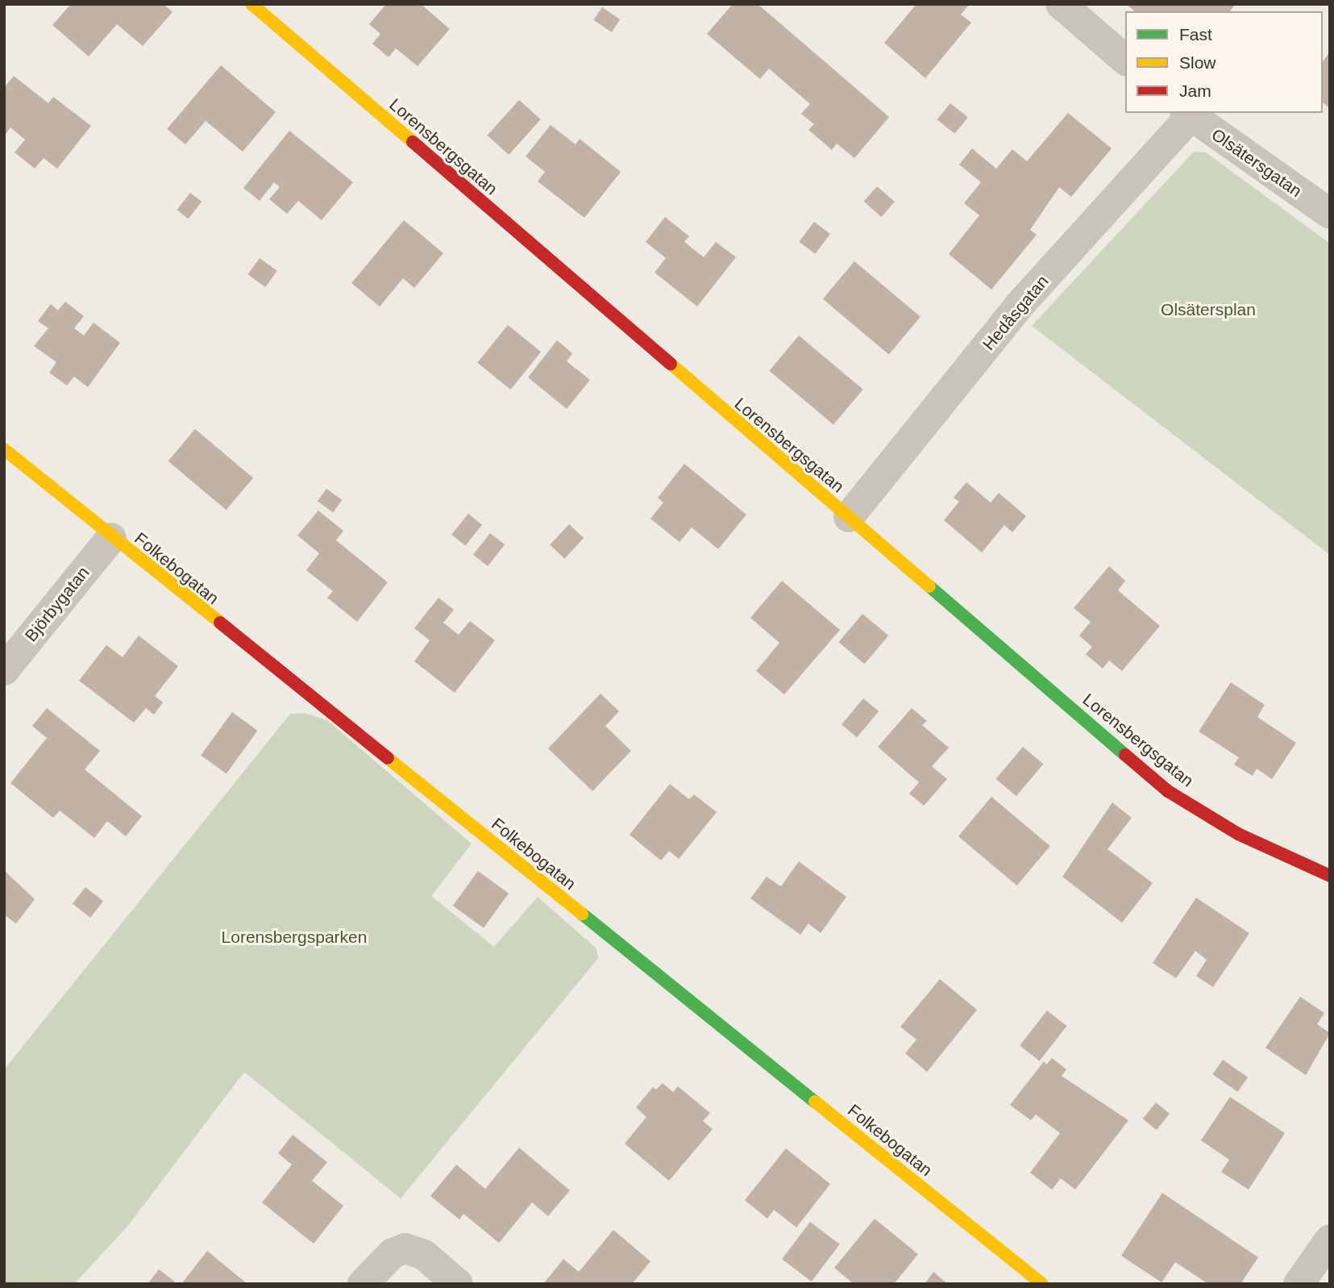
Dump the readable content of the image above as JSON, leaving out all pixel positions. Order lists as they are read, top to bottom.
{
  "streets": {
    "street": [
      "Lorensbergsgatan",
      "Olsätersgatan",
      "Hedåsgatan",
      "Folkebogatan",
      "Björbygatan"
    ]
  },
  "crossings": [
    ["Lorensbergsgatan", "Hedåsgatan"],
    ["Olsätersgatan", "Hedåsgatan"],
    ["Folkebogatan", "Björbygatan"]
  ],
  "parks": ["Olsätersplan", "Lorensbergsparken"],
  "legend": ["Fast", "Slow", "Jam"]
}
